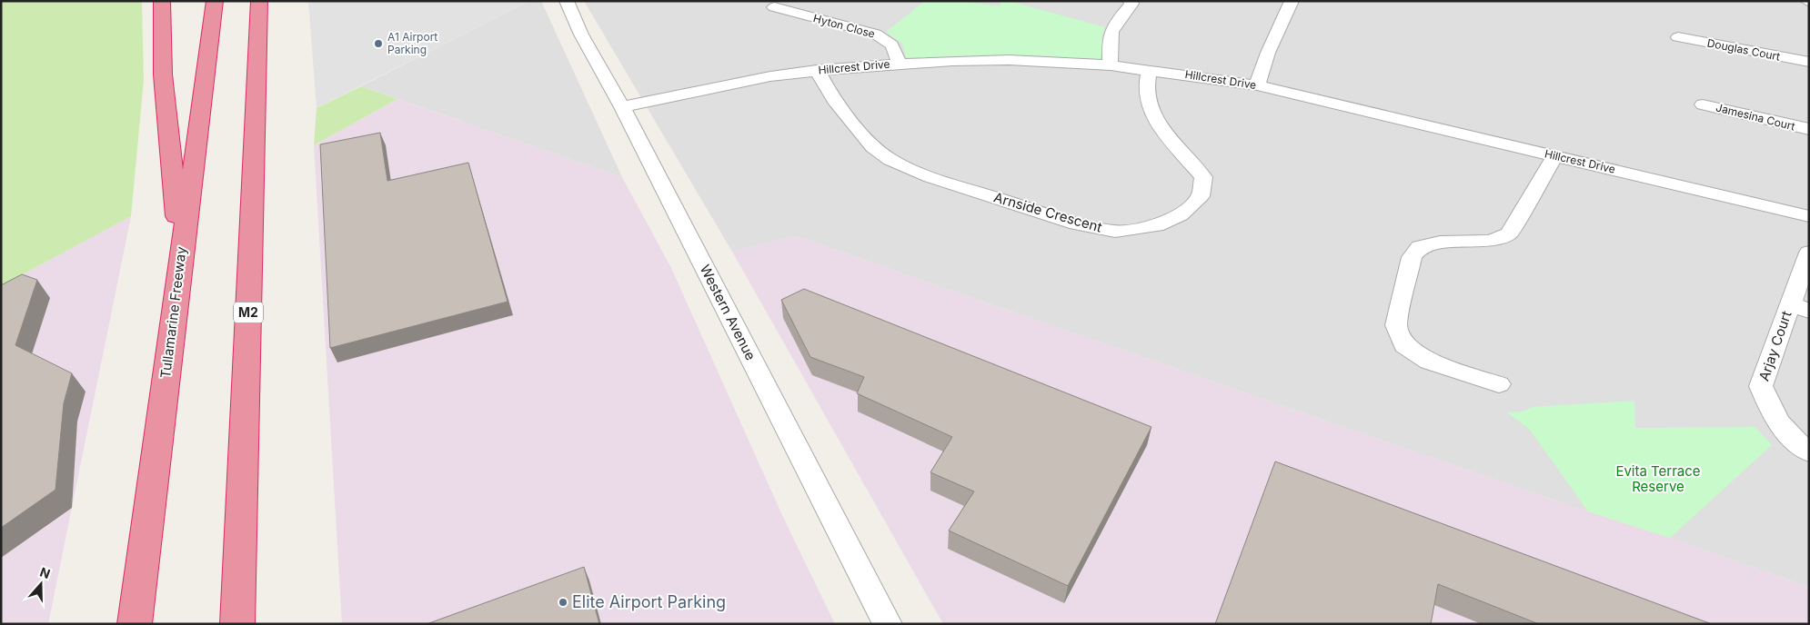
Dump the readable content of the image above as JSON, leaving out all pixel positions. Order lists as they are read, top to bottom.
{
  "streets": {
    "highway": ["Tullamarine Freeway", "M2"],
    "street": [
      "Hyton Close",
      "Douglas Court",
      "Hillcrest Drive",
      "Jamesina Court",
      "Arnside Crescent",
      "Western Avenue",
      "Arjay Court"
    ]
  },
  "crossings": [
    ["Hyton Close", "Hillcrest Drive"],
    ["Hillcrest Drive", "Arnside Crescent"],
    ["Hillcrest Drive", "Western Avenue"]
  ],
  "parks": ["Evita Terrace Reserve"],
  "places": ["A1 Airport Parking", "Elite Airport Parking"],
  "north": "top"
}
